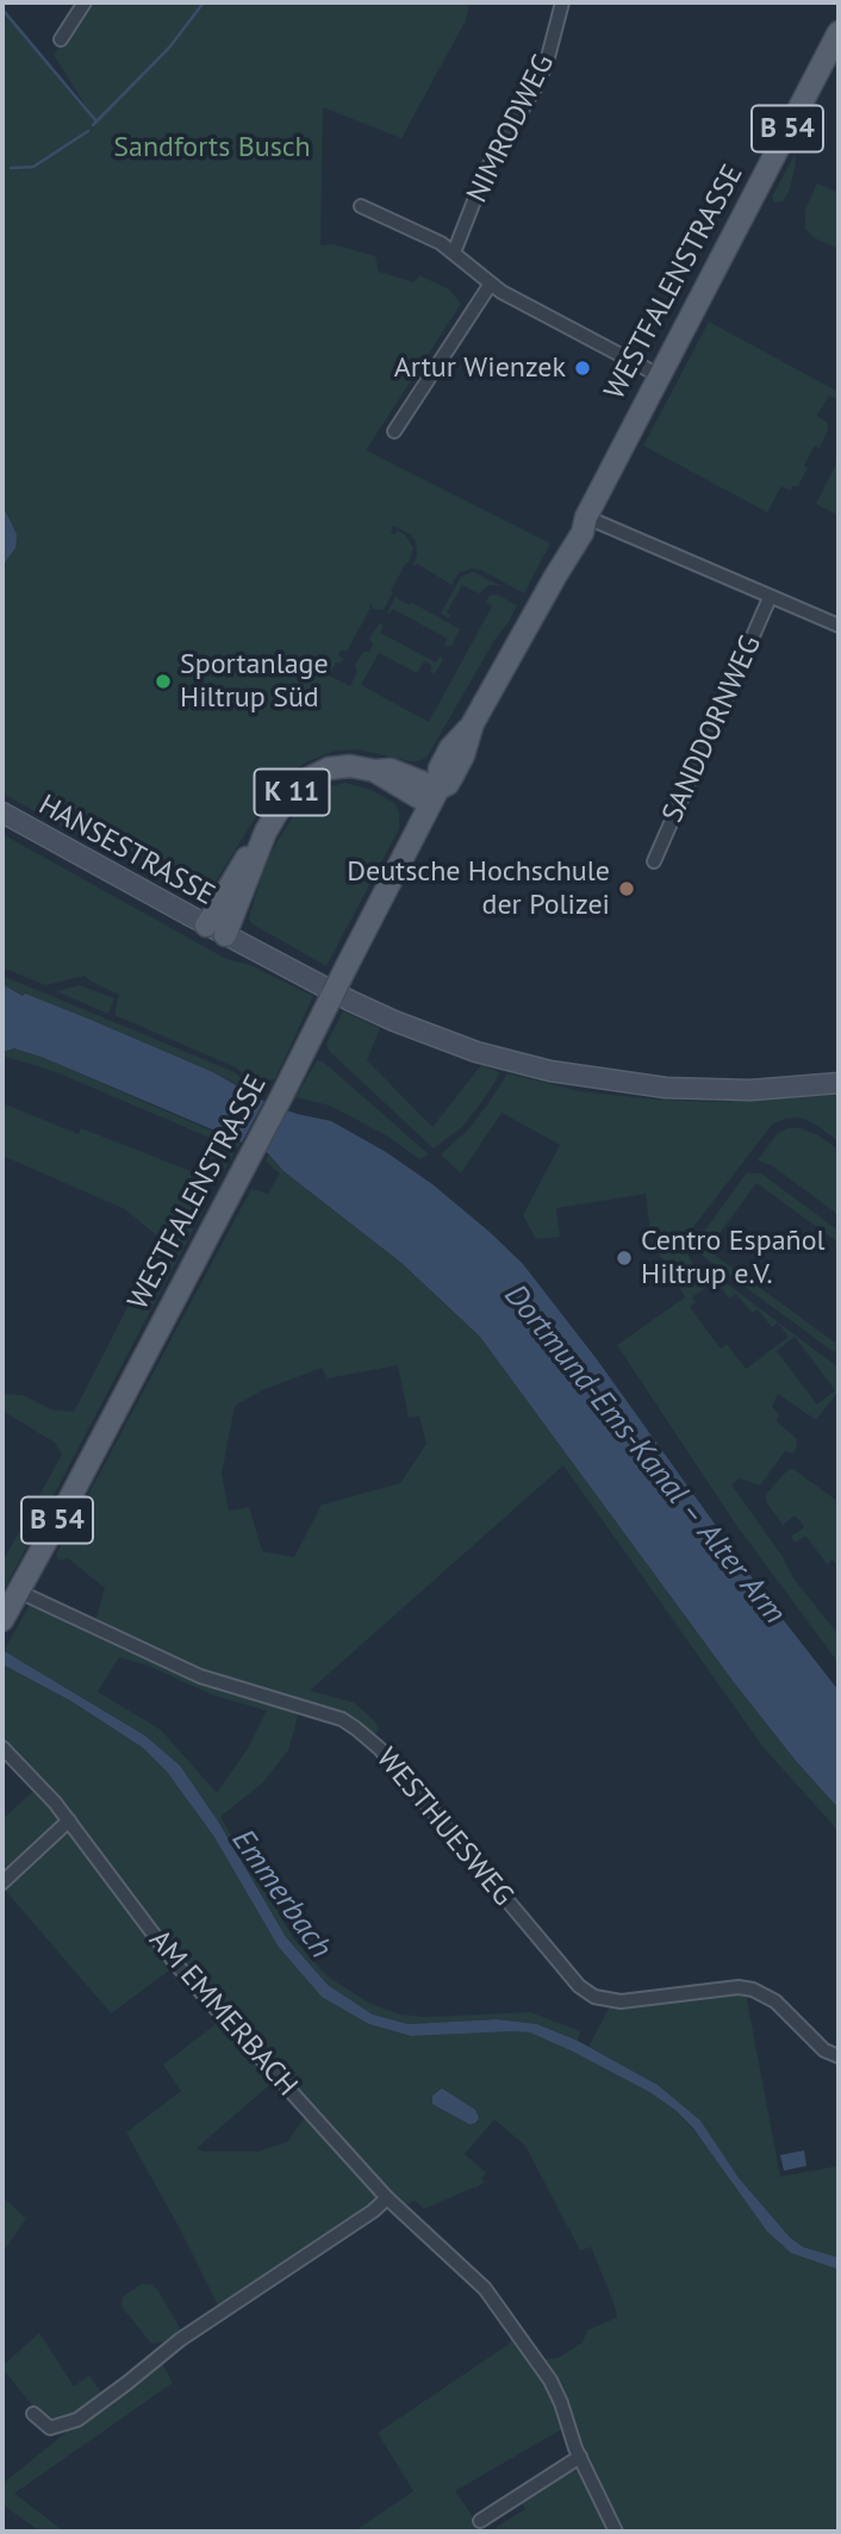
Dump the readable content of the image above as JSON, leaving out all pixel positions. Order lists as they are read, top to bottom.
{
  "streets": {
    "main road": [
      "B 54",
      "WESTFALENSTRASSE",
      "K 11",
      "HANSESTRASSE"
    ],
    "street": [
      "NIMRODWEG",
      "SANDDORNWEG",
      "WESTHUESWEG",
      "AM EMMERBACH"
    ]
  },
  "crossings": [
    ["WESTFALENSTRASSE", "K 11"],
    ["WESTFALENSTRASSE", "WESTHUESWEG"],
    ["K 11", "HANSESTRASSE"]
  ],
  "water": ["Dortmund-Ems-Kanal – Alter Arm", "Emmerbach"],
  "parks": ["Sandforts Busch"],
  "places": [
    "Artur Wienzek",
    "Sportanlage Hiltrup Süd",
    "Deutsche Hochschule der Polizei",
    "Centro Español Hiltrup e.V."
  ]
}
